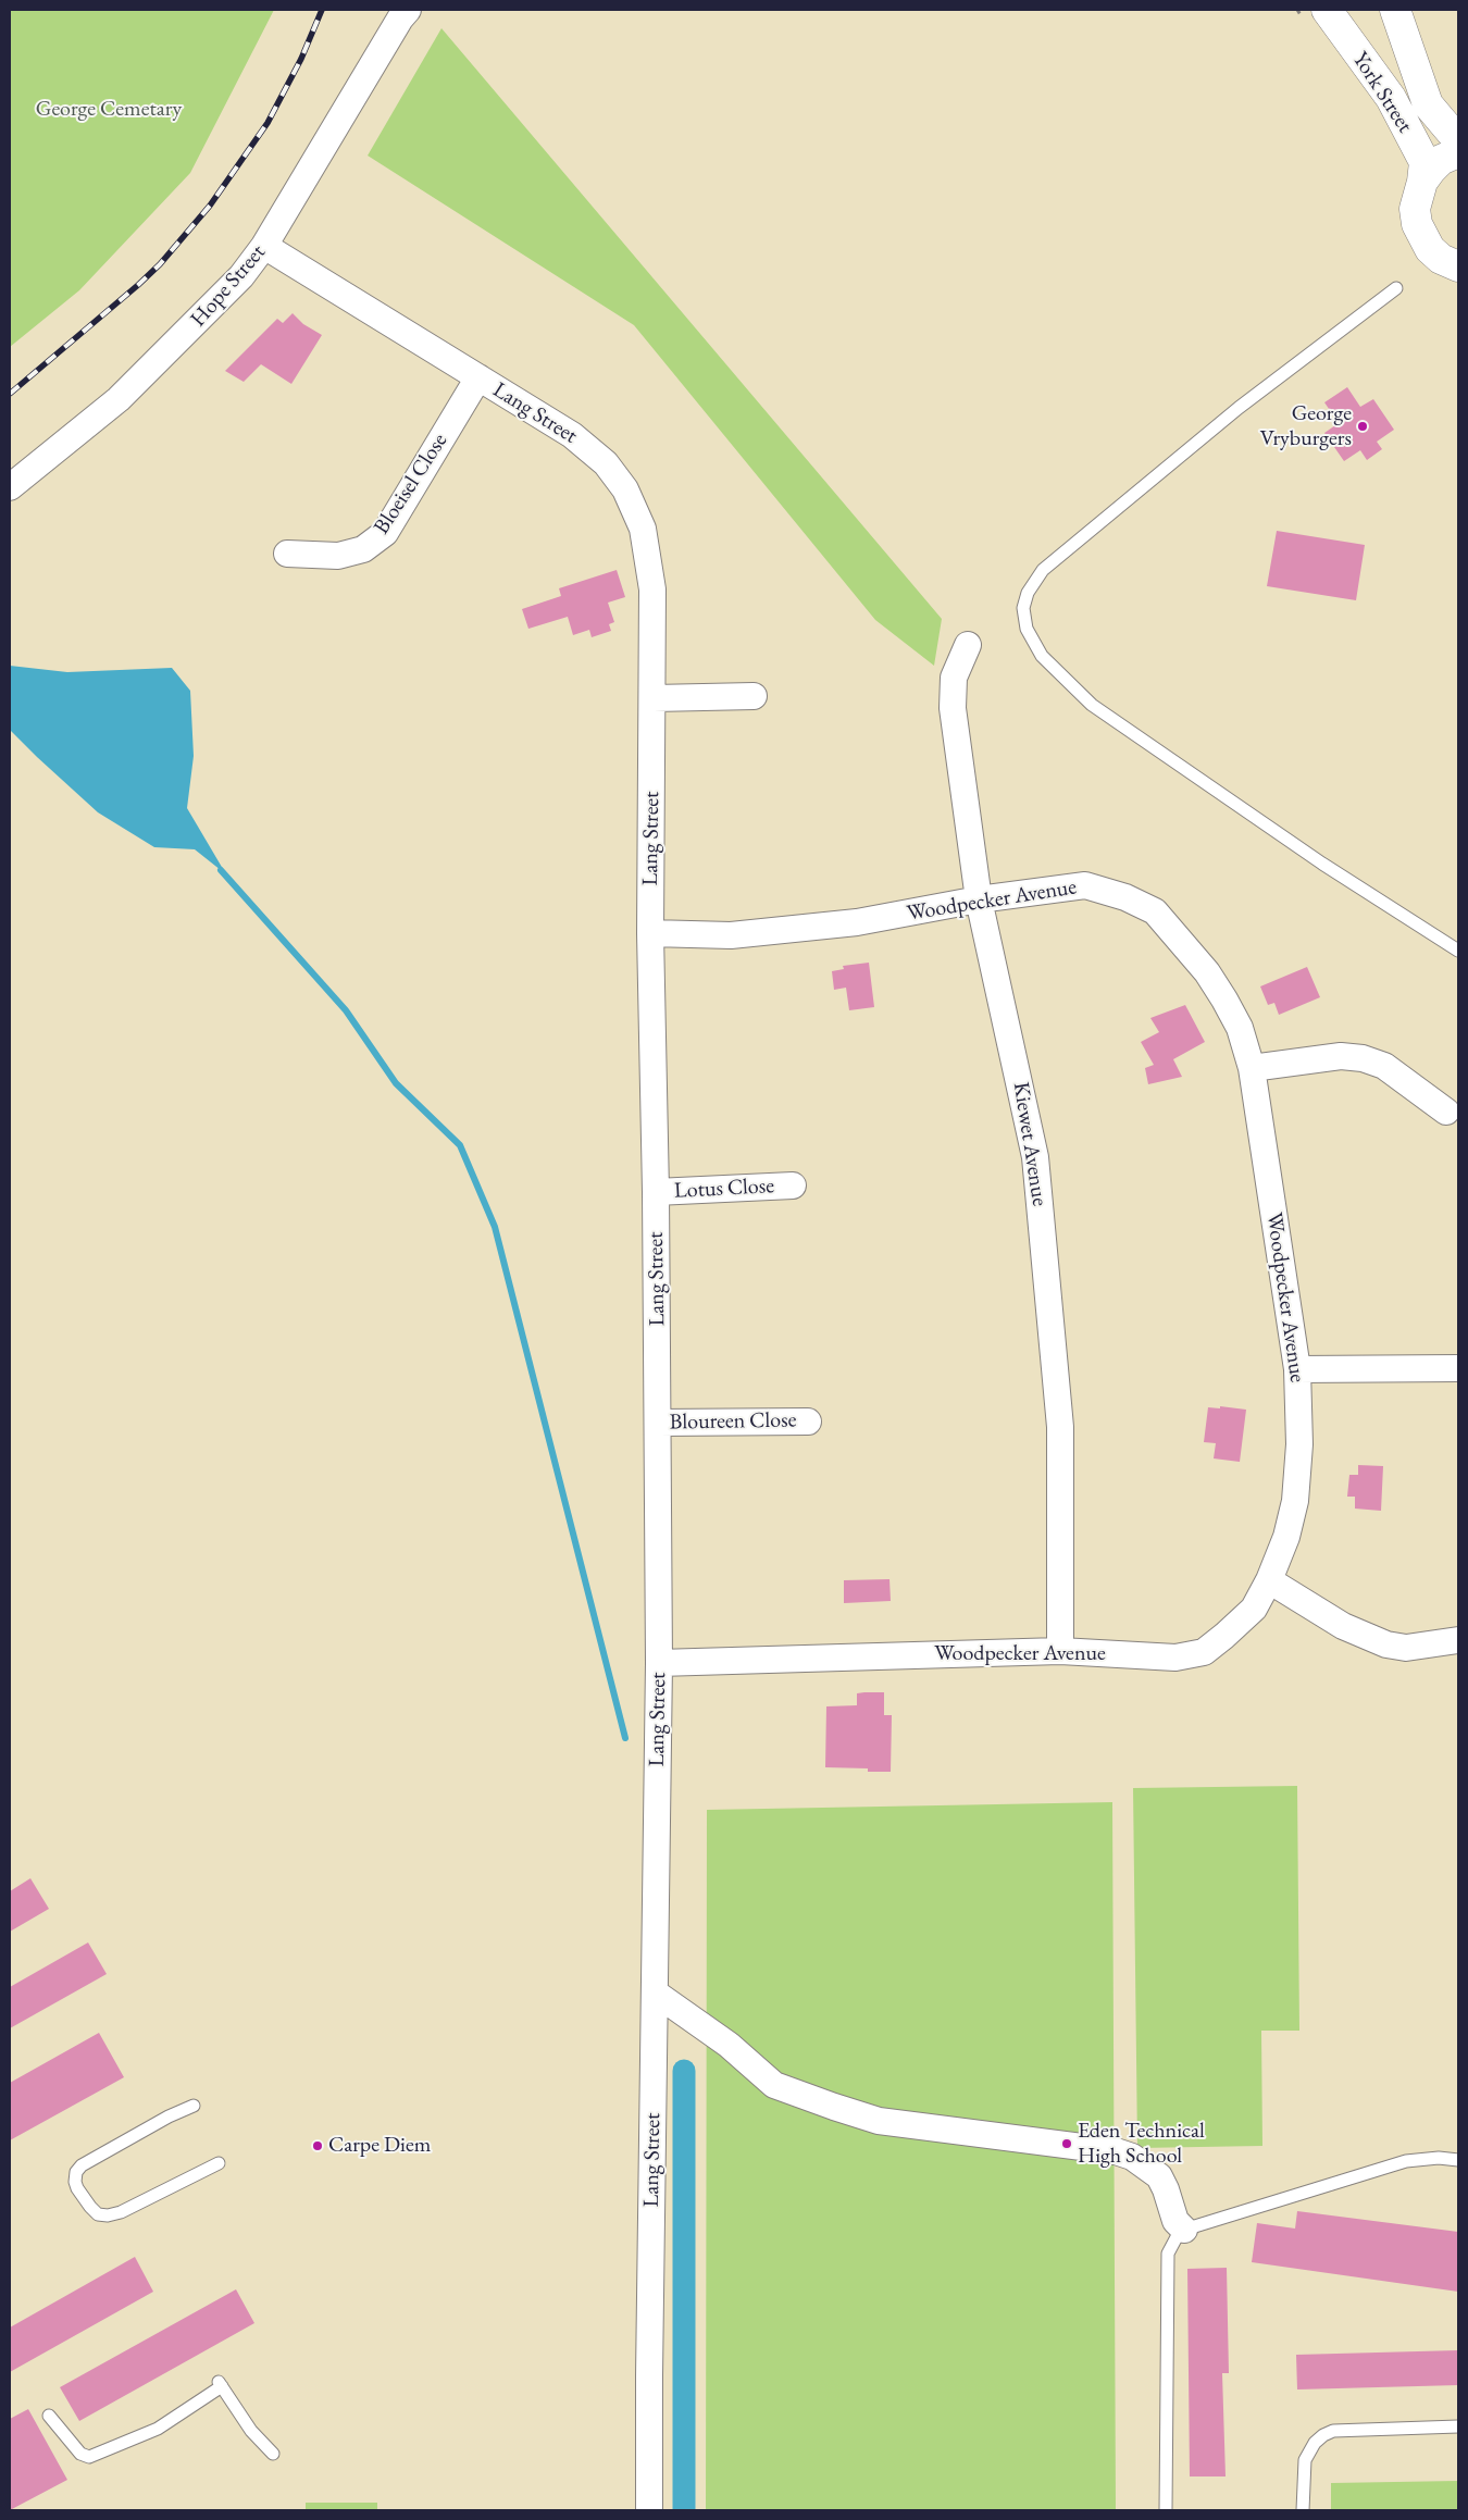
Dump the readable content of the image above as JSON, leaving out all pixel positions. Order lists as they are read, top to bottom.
{
  "streets": {
    "main road": ["York Street"],
    "street": [
      "Hope Street",
      "Lang Street",
      "Bloeisel Close",
      "Woodpecker Avenue",
      "Kiewet Avenue",
      "Lotus Close",
      "Bloureen Close"
    ]
  },
  "crossings": [
    ["Hope Street", "Lang Street"],
    ["Lang Street", "Bloeisel Close"],
    ["Lang Street", "Woodpecker Avenue"],
    ["Lang Street", "Lotus Close"],
    ["Lang Street", "Bloureen Close"],
    ["Woodpecker Avenue", "Kiewet Avenue"]
  ],
  "parks": ["George Cemetary"],
  "places": ["George Vryburgers", "Eden Technical High School", "Carpe Diem"]
}
